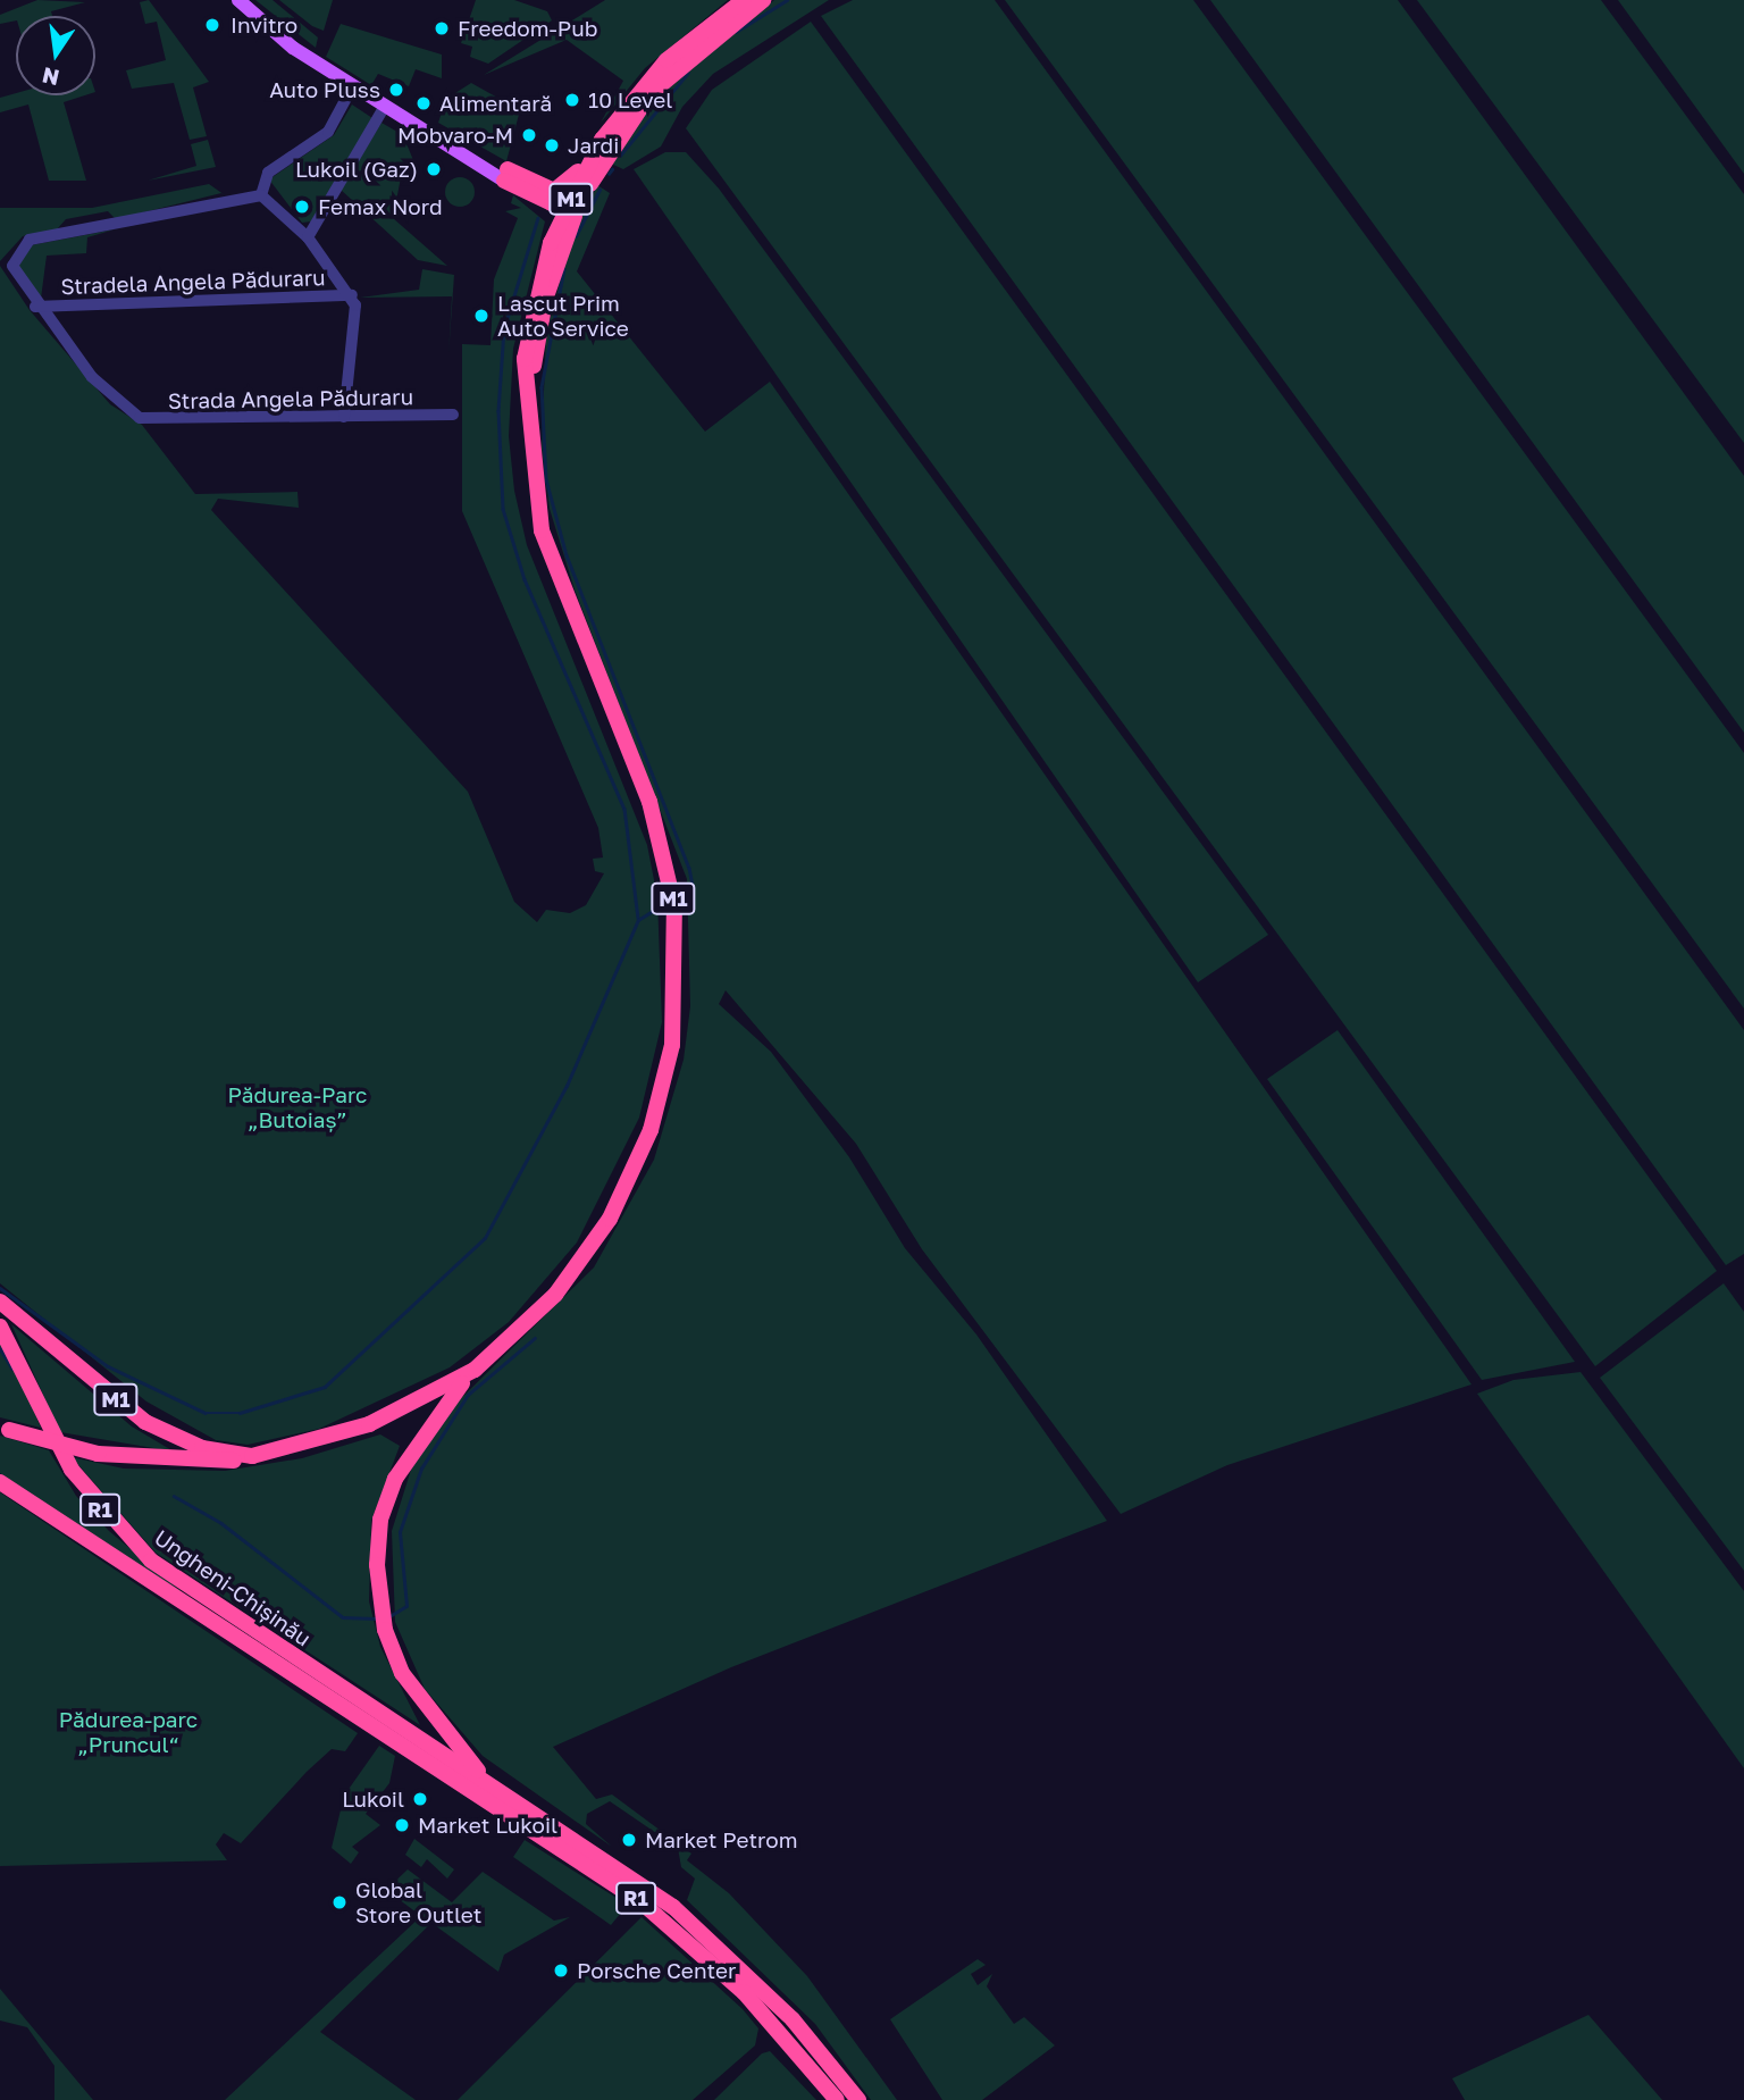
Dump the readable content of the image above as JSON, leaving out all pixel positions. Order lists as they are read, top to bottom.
{
  "streets": {
    "highway": ["M1", "R1", "Ungheni-Chișinău"],
    "street": ["Stradela Angela Păduraru", "Strada Angela Păduraru"]
  },
  "crossings": [
    ["Stradela Angela Păduraru", "Strada Angela Păduraru"],
    ["R1", "Ungheni-Chișinău"]
  ],
  "parks": ["Pădurea-Parc „Butoiaș”", "Pădurea-parc „Pruncul“"],
  "places": [
    "Invitro",
    "Freedom-Pub",
    "Auto Pluss",
    "10 Level",
    "Alimentară",
    "Mobvaro-M",
    "Jardi",
    "Lukoil (Gaz)",
    "Femax Nord",
    "Lascut Prim Auto Service",
    "Lukoil",
    "Market Lukoil",
    "Market Petrom",
    "Global Store Outlet",
    "Porsche Center"
  ],
  "north": "bottom"
}
